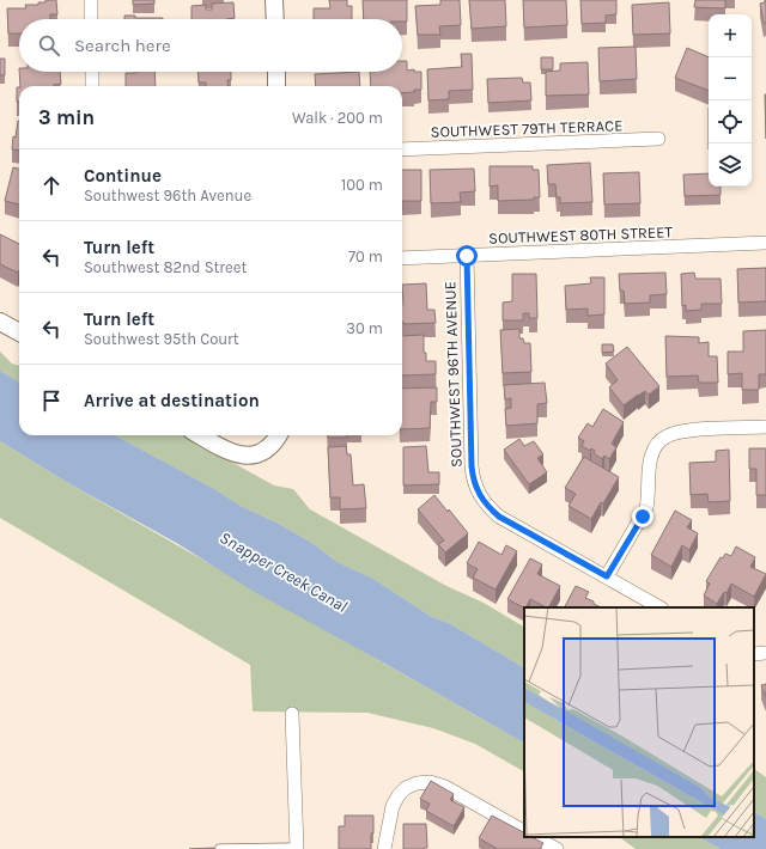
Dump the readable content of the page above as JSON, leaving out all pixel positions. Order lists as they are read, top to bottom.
{
  "streets": {
    "street": ["SOUTHWEST 79TH TERRACE", "SOUTHWEST 80TH STREET", "SOUTHWEST 96TH AVENUE"]
  },
  "crossings": [
    ["SOUTHWEST 80TH STREET", "SOUTHWEST 96TH AVENUE"]
  ],
  "water": ["Snapper Creek Canal"],
  "page": {
    "map_buttons": ["+", "−"],
    "search": "Search here",
    "heading": ["3 min", "Walk · 200 m"],
    "list": [
      ["Continue", "Southwest 96th Avenue", "100 m"],
      ["Turn left", "Southwest 82nd Street", "70 m"],
      ["Turn left", "Southwest 95th Court", "30 m"],
      "Arrive at destination"
    ]
  }
}
